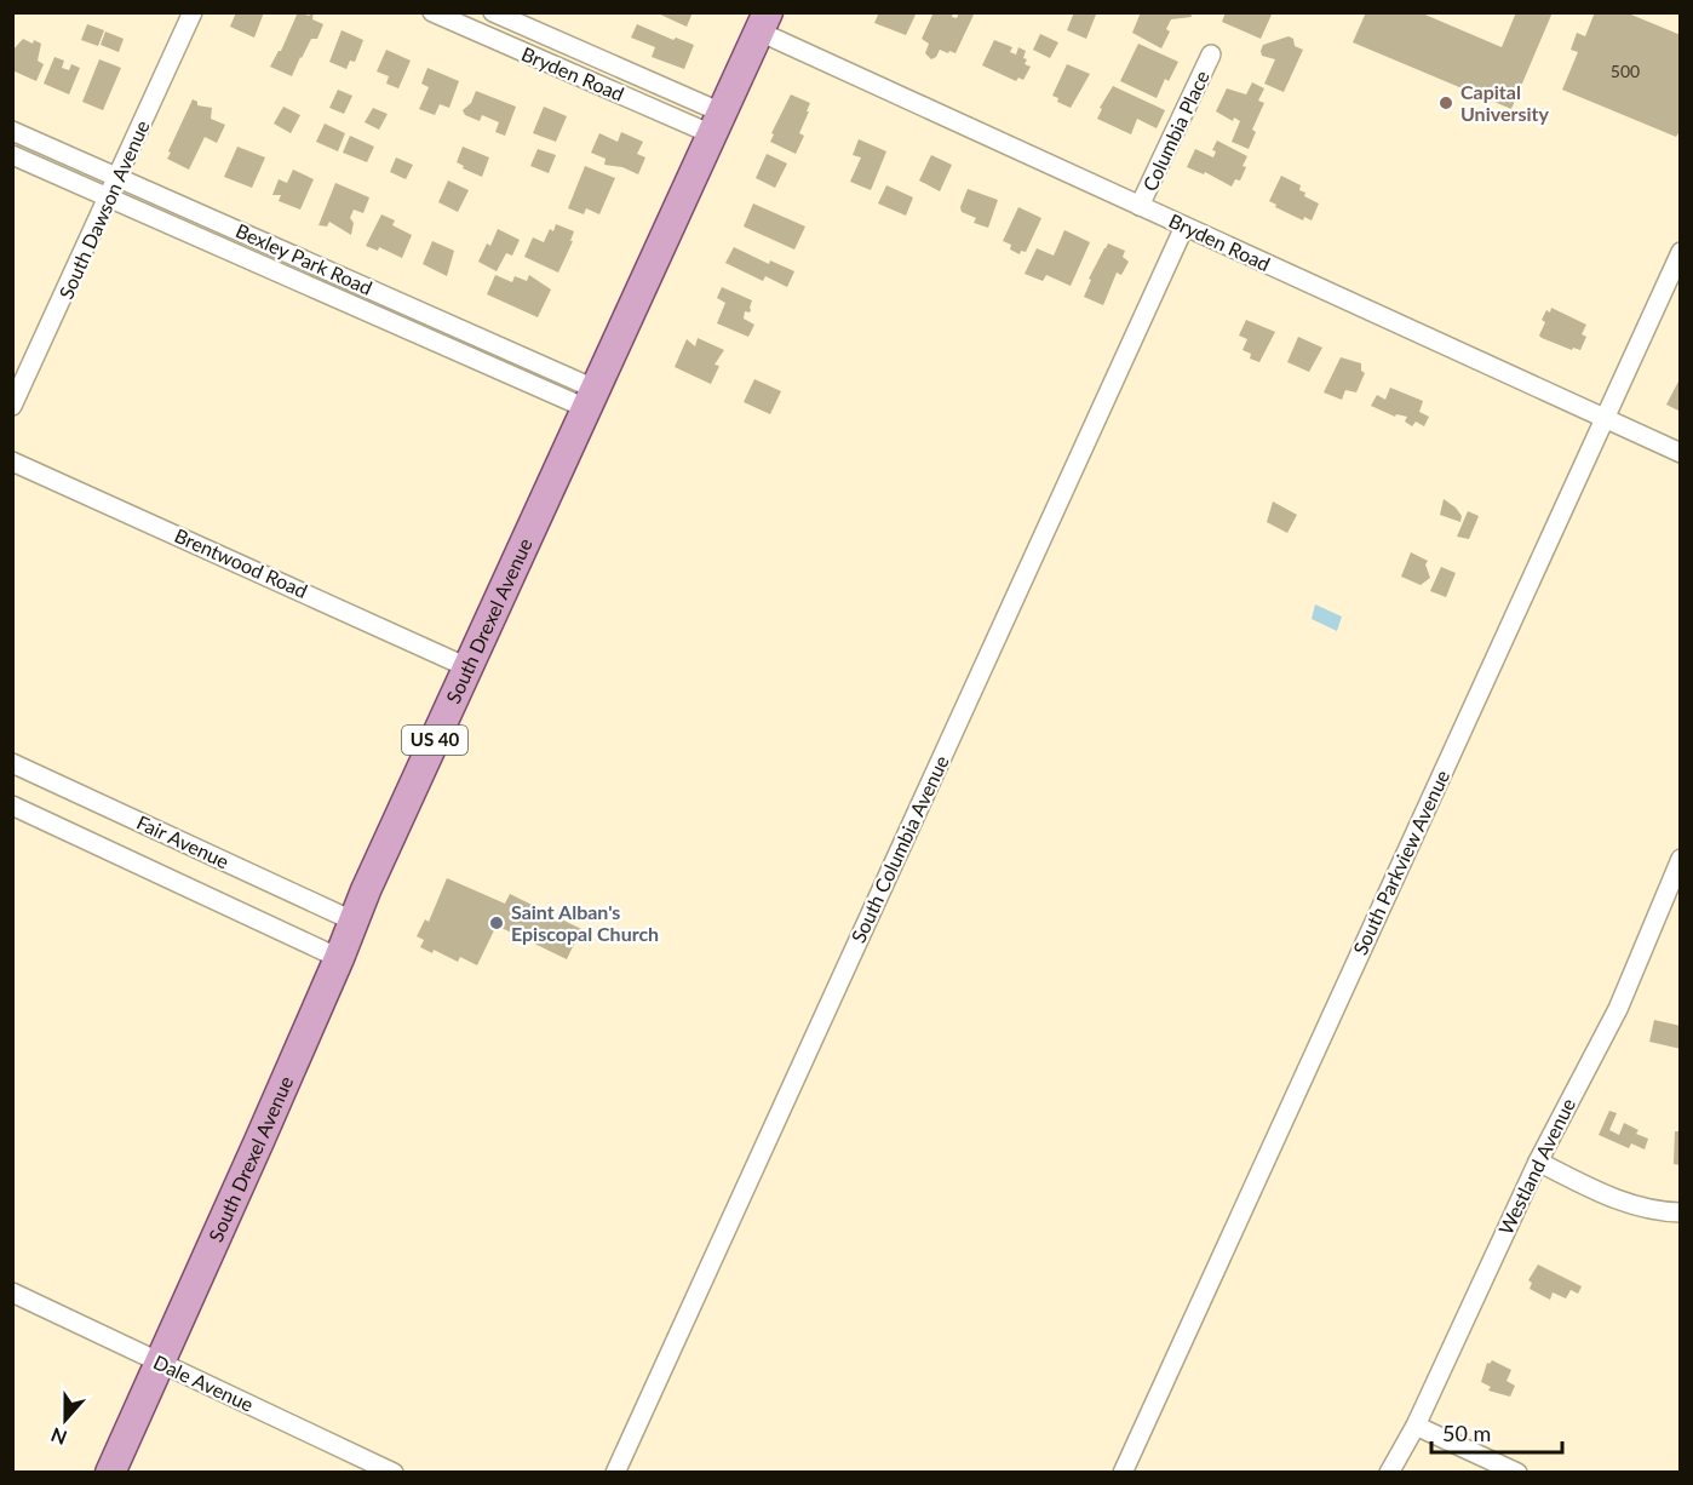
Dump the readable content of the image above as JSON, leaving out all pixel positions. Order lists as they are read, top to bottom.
{
  "streets": {
    "main road": ["South Drexel Avenue", "US 40"],
    "street": [
      "Bryden Road",
      "Columbia Place",
      "South Dawson Avenue",
      "Bexley Park Road",
      "Brentwood Road",
      "Fair Avenue",
      "South Columbia Avenue",
      "South Parkview Avenue",
      "Westland Avenue",
      "Dale Avenue"
    ]
  },
  "crossings": [
    ["Bryden Road", "Columbia Place"],
    ["Bryden Road", "South Drexel Avenue"],
    ["Bryden Road", "South Columbia Avenue"],
    ["Bryden Road", "South Parkview Avenue"],
    ["South Dawson Avenue", "Bexley Park Road"],
    ["Bexley Park Road", "South Drexel Avenue"],
    ["Brentwood Road", "South Drexel Avenue"],
    ["South Drexel Avenue", "Fair Avenue"],
    ["South Drexel Avenue", "Dale Avenue"]
  ],
  "places": ["Capital University", "Saint Alban's Episcopal Church"],
  "house_numbers": ["500"],
  "scale_bar": "50 m",
  "north": "bottom"
}
